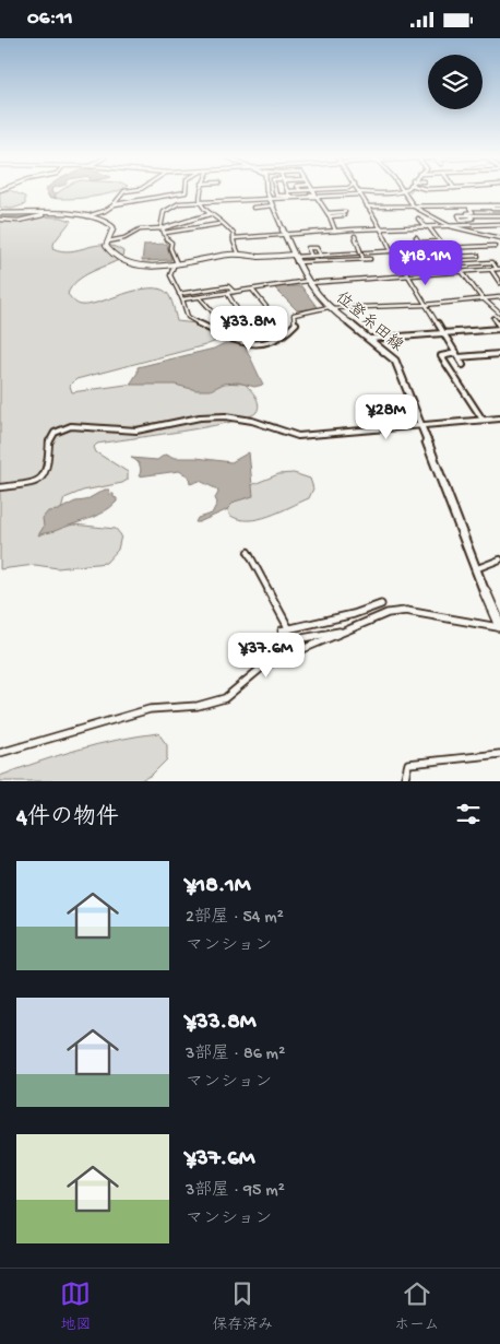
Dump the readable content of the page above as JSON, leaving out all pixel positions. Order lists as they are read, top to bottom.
{
  "streets": {
    "main road": ["位登糸田線"]
  },
  "page": {
    "status": "06:11",
    "price": [
      "¥18.1M",
      "¥33.8M",
      "¥28M",
      "¥37.6M"
    ],
    "heading": "4件の物件",
    "list": [
      {
        "name": "¥18.1M",
        "note": "2部屋 · 54 m² · マンション"
      },
      {
        "name": "¥33.8M",
        "note": "3部屋 · 86 m² · マンション"
      },
      {
        "name": "¥37.6M",
        "note": "3部屋 · 95 m² · マンション"
      }
    ],
    "tabs": ["地図", "保存済み", "ホーム"]
  }
}
